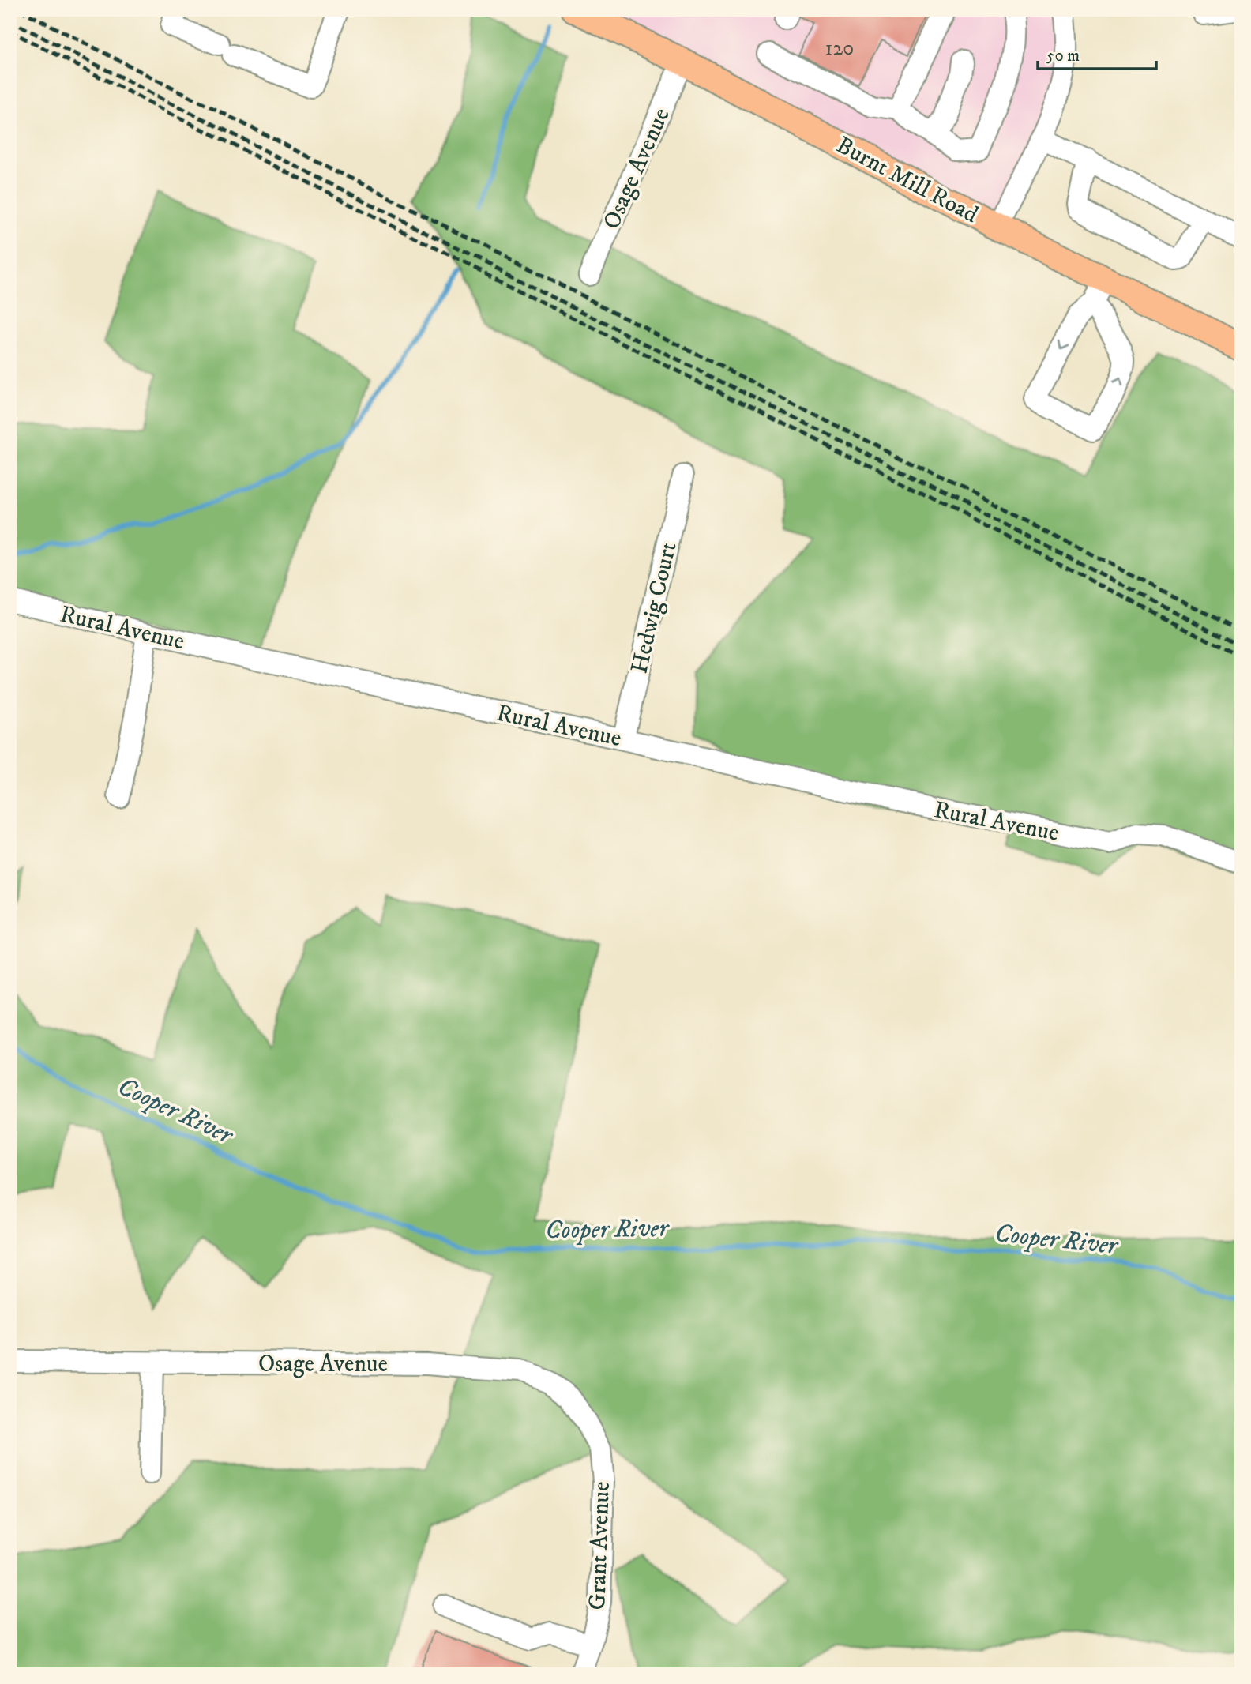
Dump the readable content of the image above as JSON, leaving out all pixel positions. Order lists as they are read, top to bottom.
{
  "streets": {
    "main road": ["Burnt Mill Road"],
    "street": [
      "Osage Avenue",
      "Hedwig Court",
      "Rural Avenue",
      "Grant Avenue"
    ]
  },
  "crossings": [
    ["Osage Avenue", "Burnt Mill Road"],
    ["Osage Avenue", "Grant Avenue"],
    ["Hedwig Court", "Rural Avenue"]
  ],
  "water": ["Cooper River"],
  "house_numbers": ["120"],
  "scale_bar": "50 m"
}
